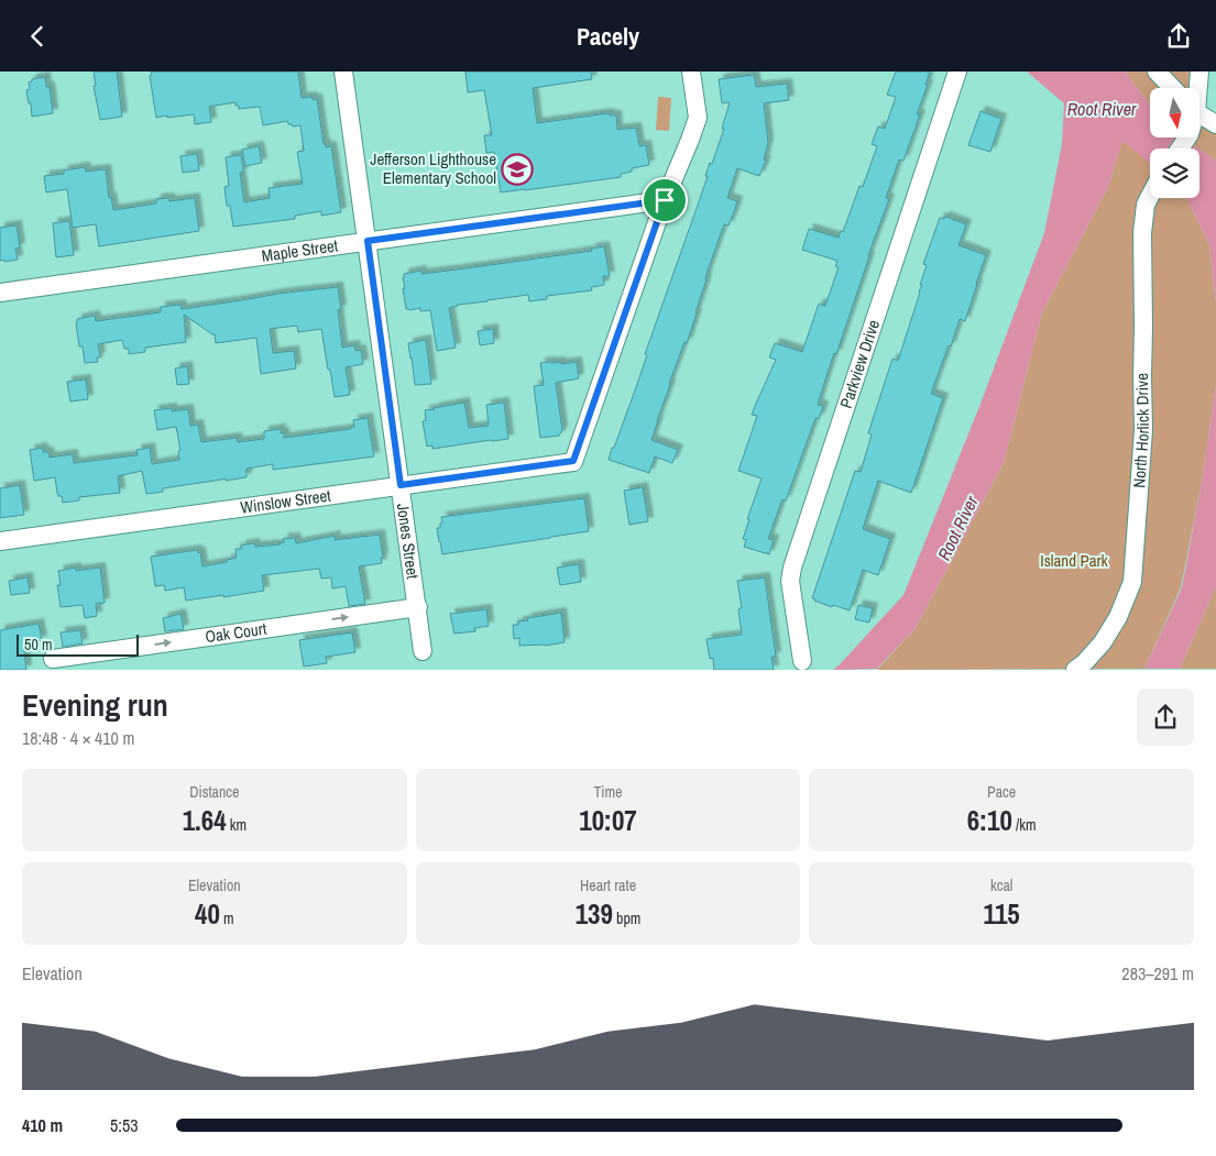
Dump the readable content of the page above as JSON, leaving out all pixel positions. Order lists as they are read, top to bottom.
{
  "streets": {
    "street": [
      "Maple Street",
      "Parkview Drive",
      "North Horlick Drive",
      "Winslow Street",
      "Jones Street",
      "Oak Court"
    ]
  },
  "crossings": [
    ["Maple Street", "Winslow Street"],
    ["Maple Street", "Jones Street"],
    ["Winslow Street", "Jones Street"],
    ["Jones Street", "Oak Court"]
  ],
  "one_way": ["Oak Court"],
  "water": ["Root River"],
  "parks": ["Island Park"],
  "places": {
    "school or university": ["Jefferson Lighthouse Elementary School"]
  },
  "scale_bar": "50 m",
  "north": "bottom",
  "page": {
    "header": "Pacely",
    "scale": "50 m",
    "heading": ["Evening run", "18:48 · 4 × 410 m"],
    "stats": [
      ["Distance", "1.64 km"],
      ["Time", "10:07"],
      ["Pace", "6:10 /km"],
      ["Elevation", "40 m"],
      ["Heart rate", "139 bpm"],
      ["kcal", "115"]
    ],
    "chart": ["Elevation", "283–291 m"],
    "list": [
      {
        "name": "410 m",
        "note": "5:53"
      }
    ]
  }
}
